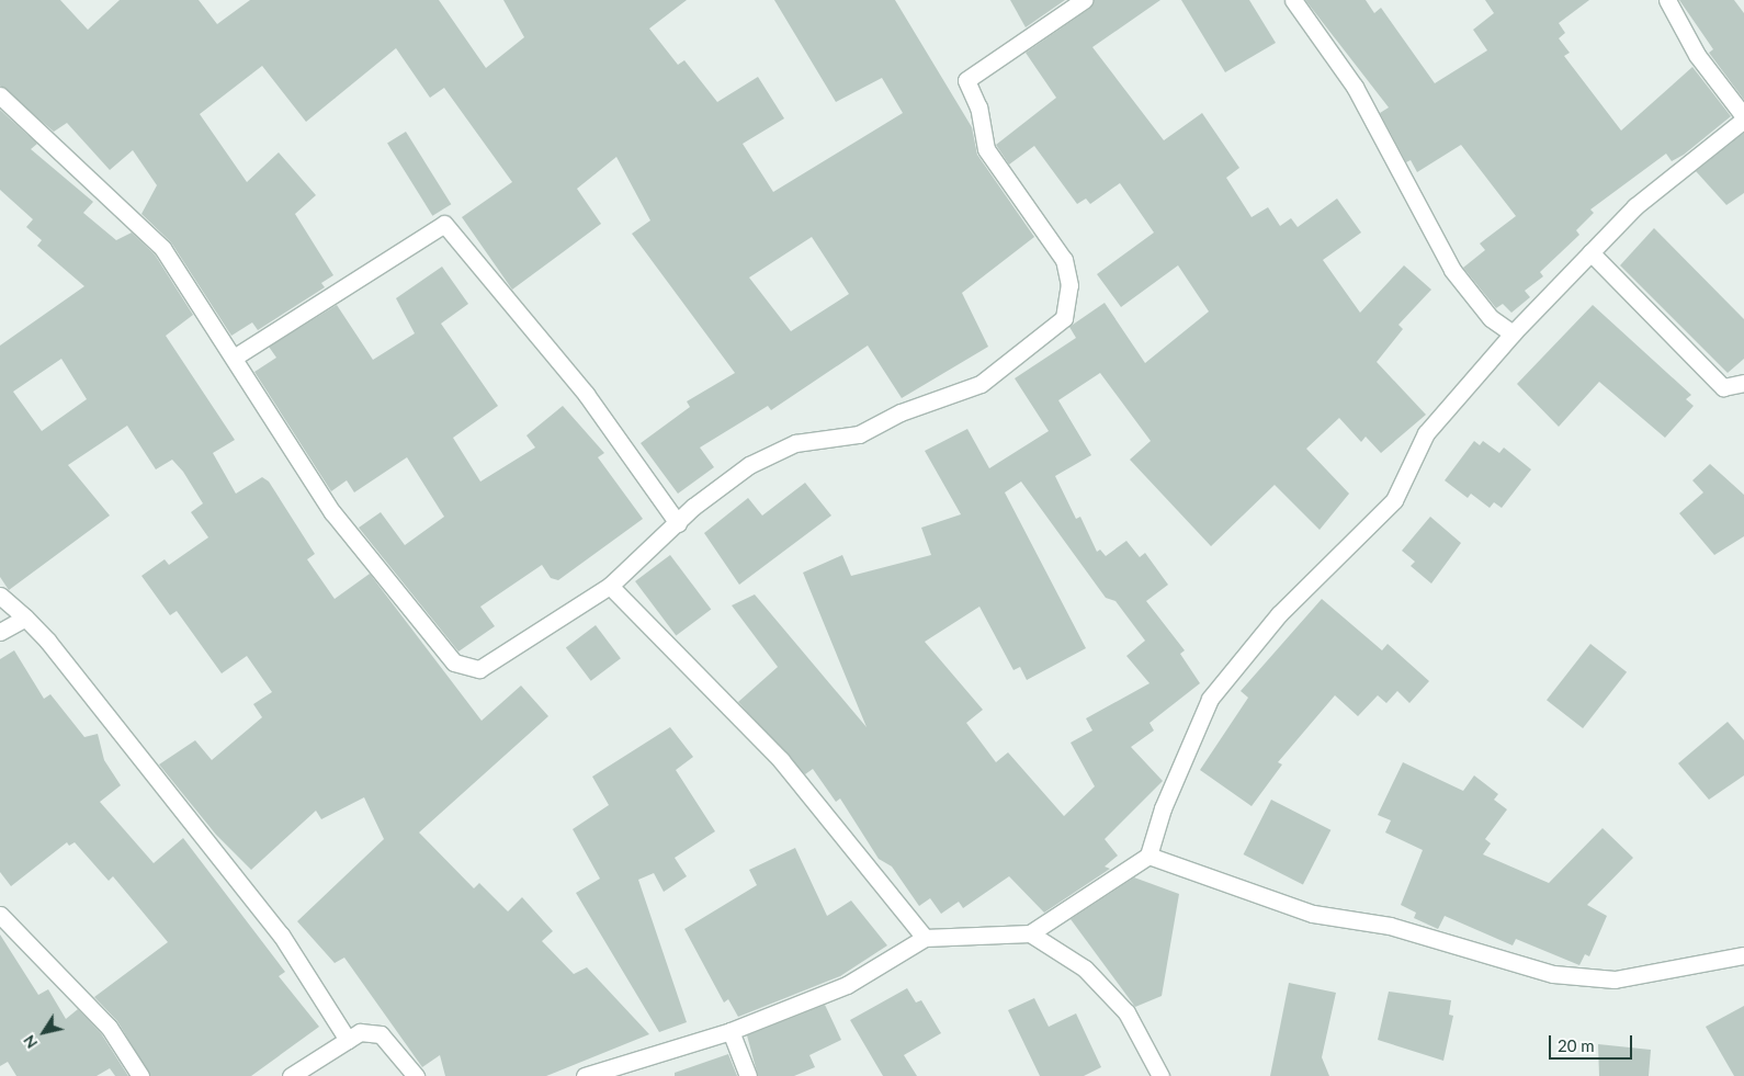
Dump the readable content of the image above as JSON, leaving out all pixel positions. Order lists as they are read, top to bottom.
{
  "scale_bar": "20 m",
  "north": "bottom left"
}
